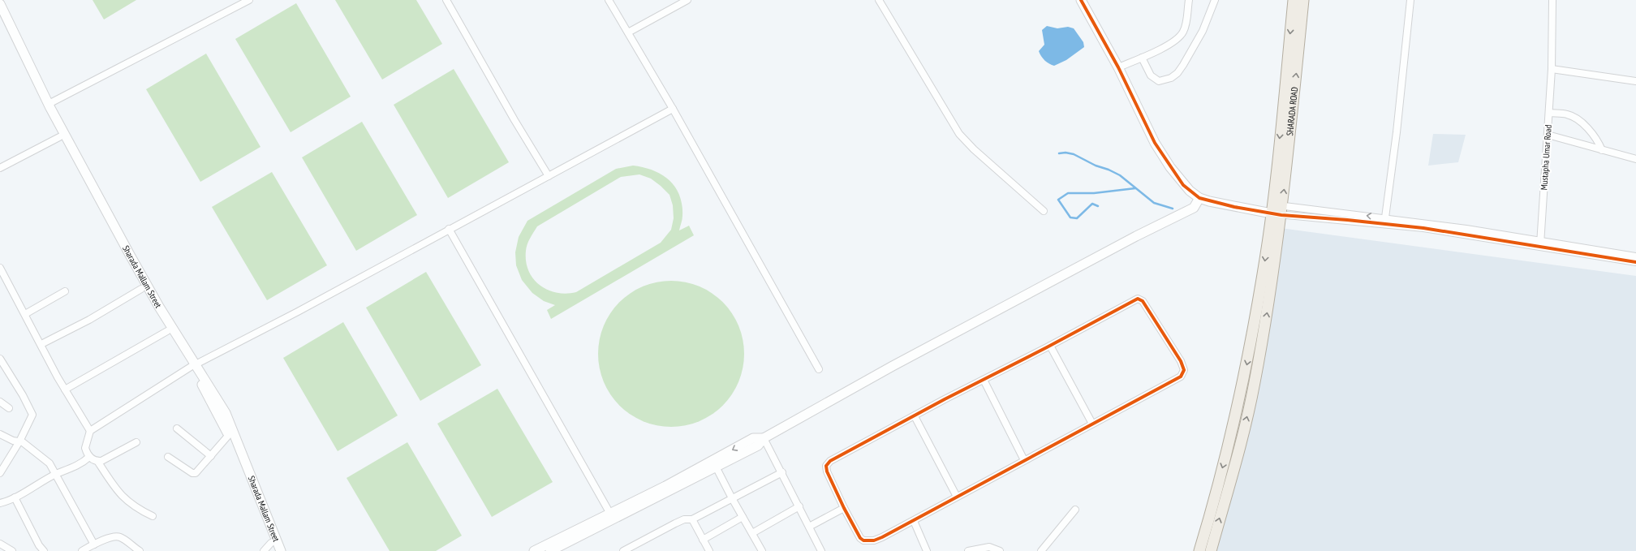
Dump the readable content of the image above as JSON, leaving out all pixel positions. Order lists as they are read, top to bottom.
{
  "streets": {
    "main road": ["SHARADA ROAD"],
    "street": ["Mustapha Umar Road", "Sharada Mallam Street"]
  }
}
